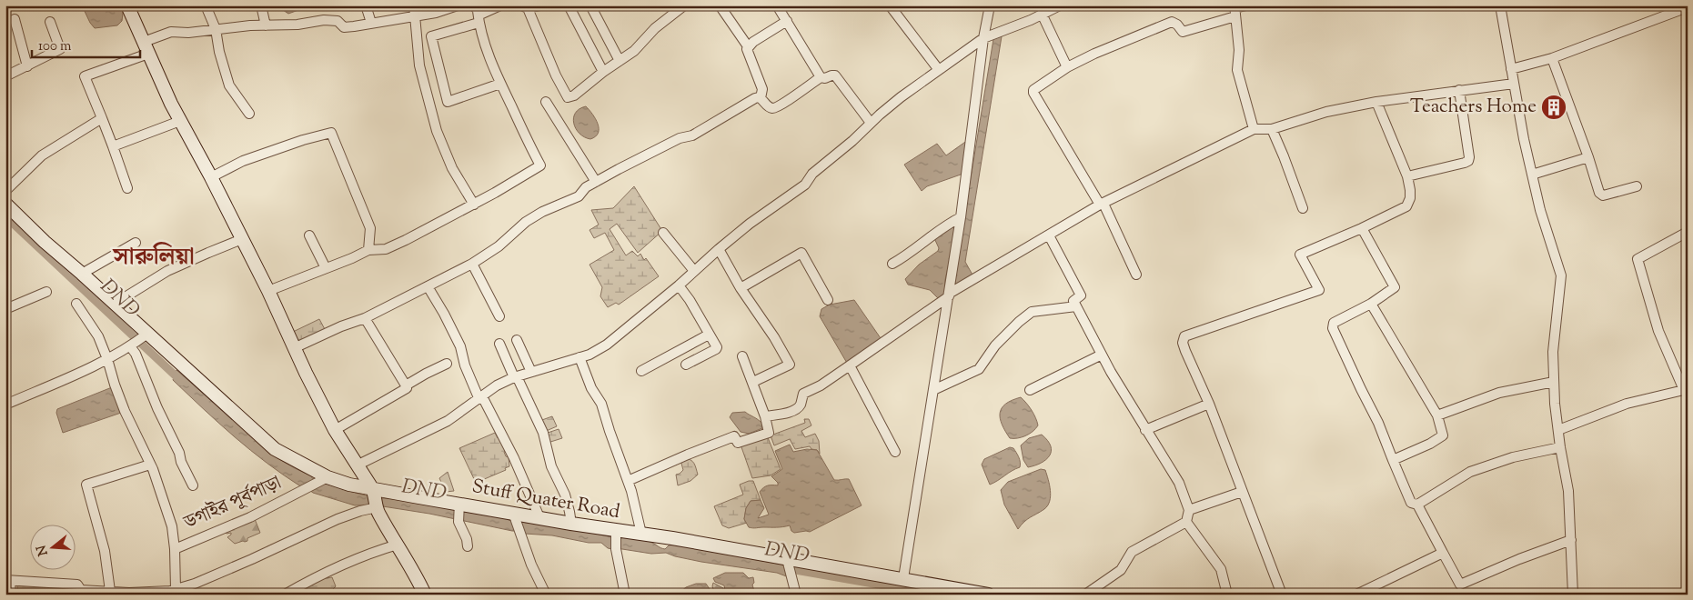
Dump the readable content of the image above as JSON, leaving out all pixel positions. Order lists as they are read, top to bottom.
{
  "streets": {
    "street": ["Stuff Quater Road", "ডগাইর পূর্বপাড়া"]
  },
  "crossings": [
    ["Stuff Quater Road", "ডগাইর পূর্বপাড়া"]
  ],
  "districts": ["সারুলিয়া"],
  "water": ["DND"],
  "places": {
    "building": ["Teachers Home"]
  },
  "scale_bar": "100 m",
  "north": "left"
}
